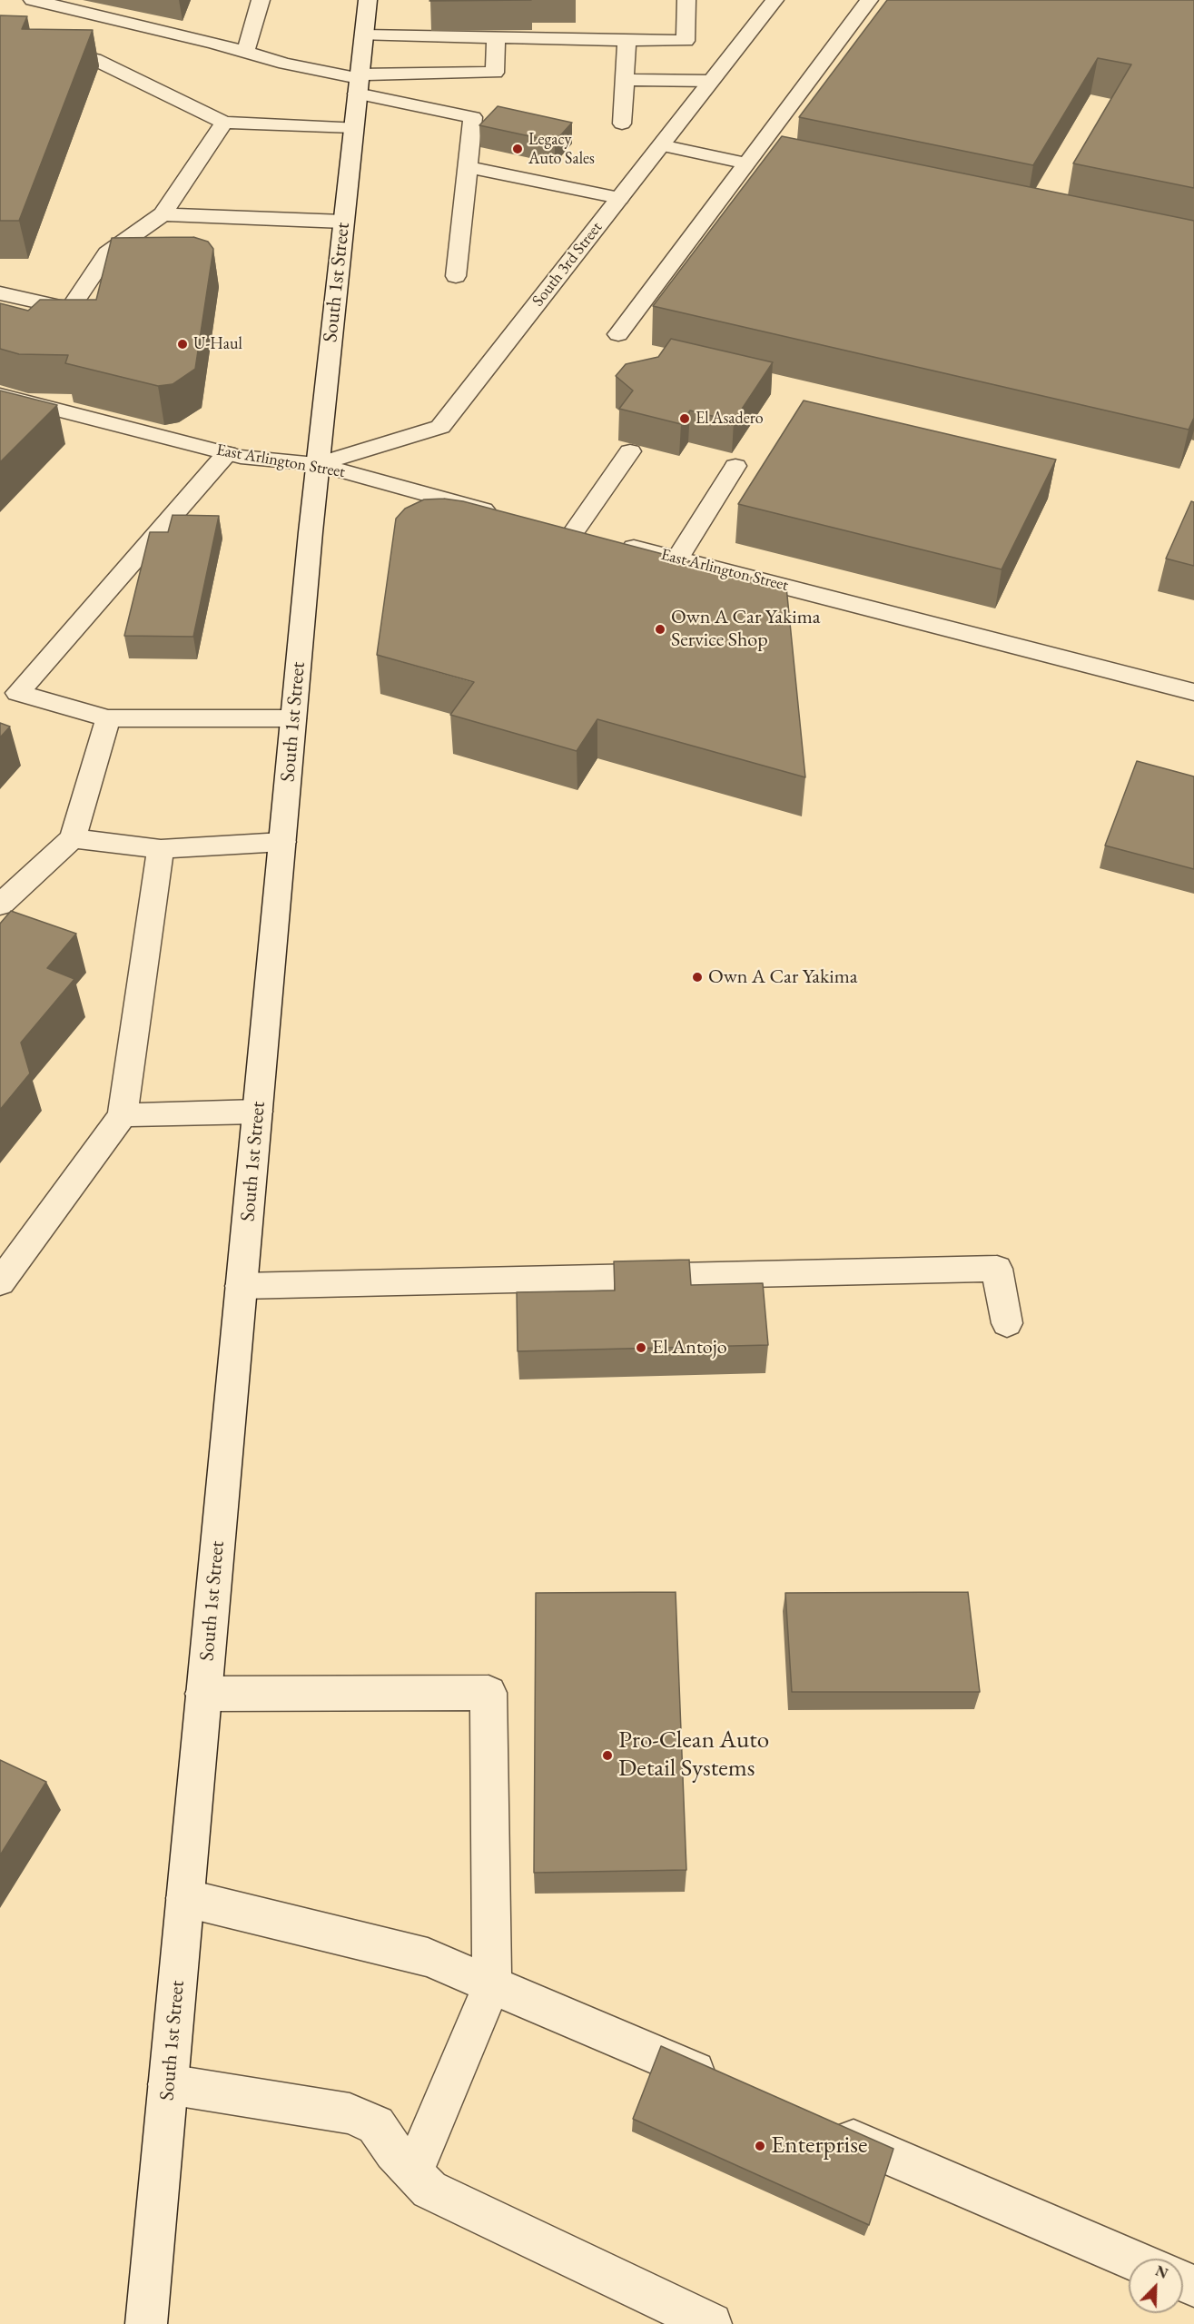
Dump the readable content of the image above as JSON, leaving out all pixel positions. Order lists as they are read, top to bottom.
{
  "streets": {
    "main road": ["South 3rd Street", "South 1st Street", "East Arlington Street"]
  },
  "crossings": [
    ["South 3rd Street", "South 1st Street"],
    ["South 3rd Street", "East Arlington Street"],
    ["South 1st Street", "East Arlington Street"]
  ],
  "places": [
    "Legacy Auto Sales",
    "U-Haul",
    "El Asadero",
    "Own A Car Yakima Service Shop",
    "Own A Car Yakima",
    "El Antojo",
    "Pro-Clean Auto Detail Systems",
    "Enterprise"
  ],
  "north": "top right"
}
